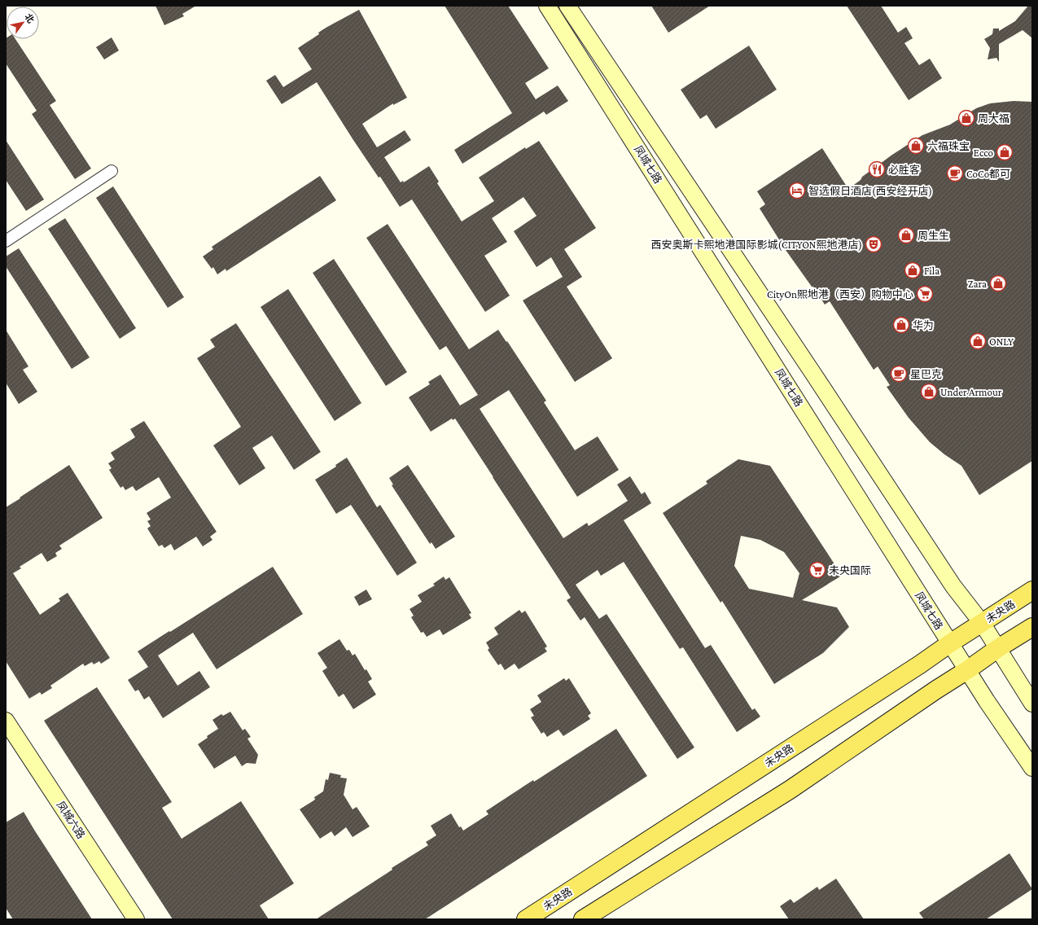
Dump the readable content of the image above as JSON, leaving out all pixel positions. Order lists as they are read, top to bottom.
{
  "streets": {
    "main road": ["未央路"],
    "street": ["凤城七路", "凤城六路"]
  },
  "crossings": [
    ["凤城七路", "未央路"]
  ],
  "places": {
    "shop": [
      "周大福",
      "六福珠宝",
      "Ecco",
      "周生生",
      "Fila",
      "Zara",
      "华为",
      "ONLY",
      "Under Armour"
    ],
    "restaurant": ["必胜客"],
    "cafe": ["CoCo都可", "星巴克"],
    "hotel": ["智选假日酒店(西安经开店)"],
    "theatre": ["西安奥斯卡熙地港国际影城(CITYON熙地港店)"],
    "supermarket": ["CityOn熙地港（西安）购物中心", "未央国际"]
  },
  "north": "top right"
}
